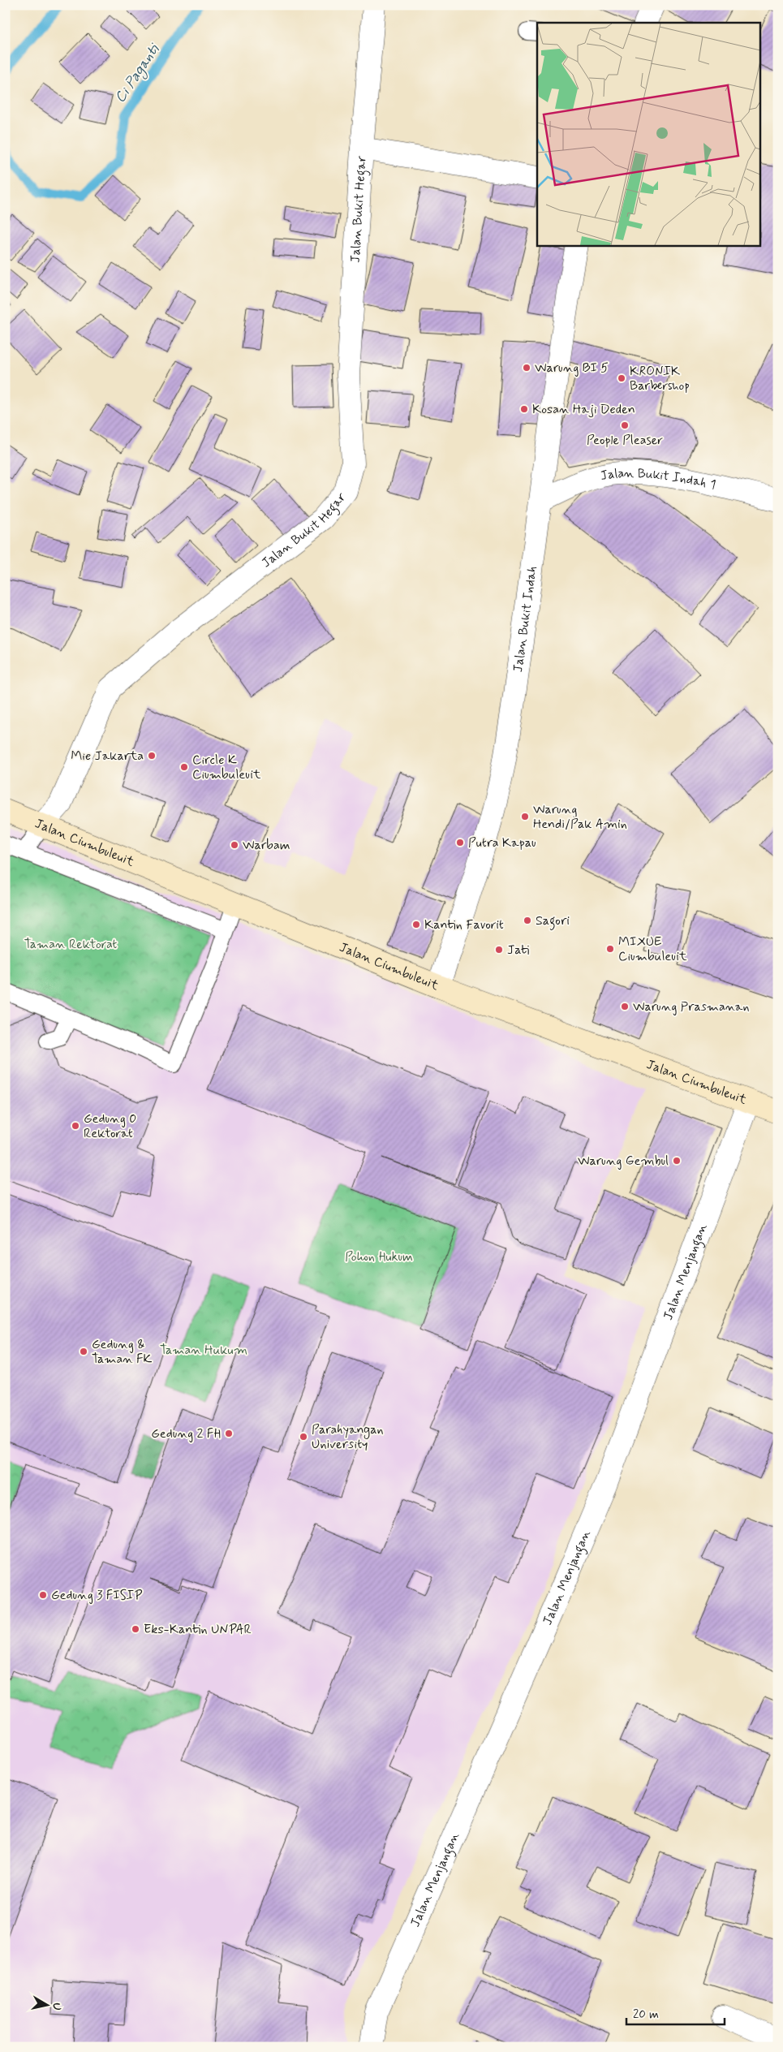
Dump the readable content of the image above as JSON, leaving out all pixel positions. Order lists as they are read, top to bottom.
{
  "streets": {
    "main road": ["Jalan Ciumbuleuit"],
    "street": [
      "Jalan Bukit Hegar",
      "Jalan Bukit Indah 1",
      "Jalan Bukit Indah",
      "Jalan Menjangan"
    ]
  },
  "crossings": [
    ["Jalan Bukit Hegar", "Jalan Ciumbuleuit"],
    ["Jalan Bukit Indah 1", "Jalan Bukit Indah"],
    ["Jalan Bukit Indah", "Jalan Ciumbuleuit"],
    ["Jalan Ciumbuleuit", "Jalan Menjangan"]
  ],
  "water": ["Ci Paganti"],
  "parks": ["Taman Rektorat", "Pohon Hukum", "Taman Hukum"],
  "places": [
    "Warung BI 5",
    "KRONIK Barbershop",
    "Kosan Haji Deden",
    "People Pleaser",
    "Mie Jakarta",
    "Circle K Ciumbuleuit",
    "Warung Hendi/Pak Amin",
    "Putra Kapau",
    "Warbam",
    "Sagori",
    "Kantin Favorit",
    "MIXUE Ciumbuleuit",
    "Jati",
    "Warung Prasmanan",
    "Gedung 0 Rektorat",
    "Warung Gembul",
    "Gedung & Taman FK",
    "Gedung 2 FH",
    "Parahyangan University",
    "Gedung 3 FISIP",
    "Eks-Kantin UNPAR"
  ],
  "scale_bar": "20 m",
  "north": "right"
}
